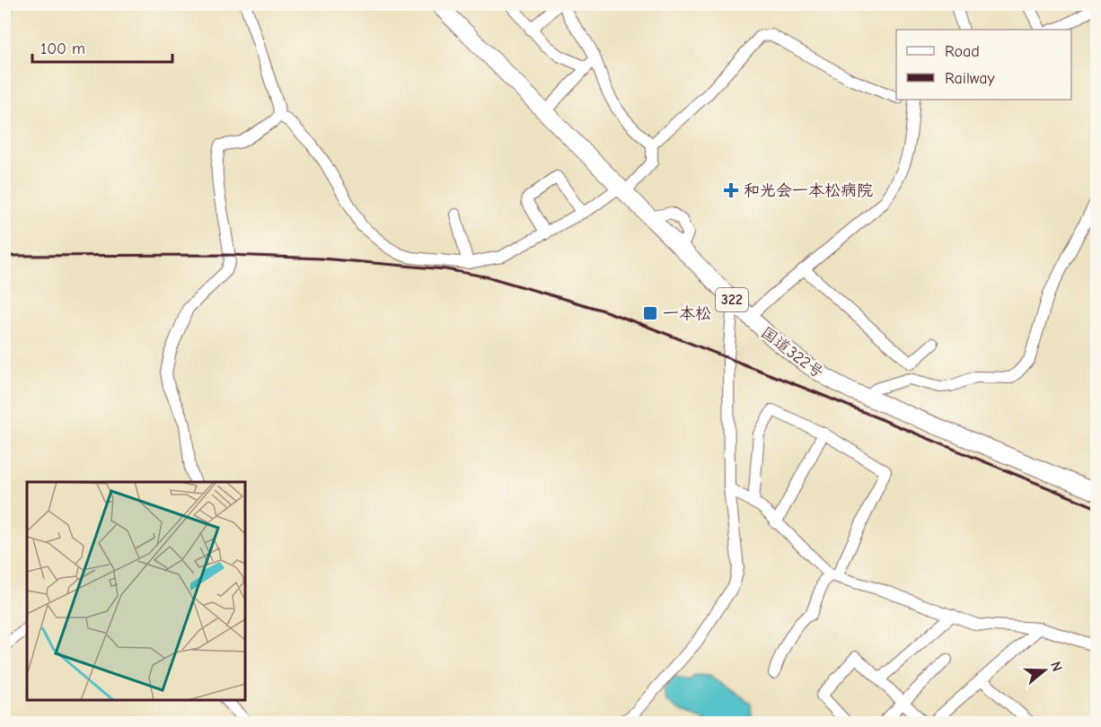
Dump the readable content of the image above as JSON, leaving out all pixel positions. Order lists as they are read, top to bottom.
{
  "streets": {
    "highway": ["322", "国道322号"]
  },
  "places": {
    "health": ["和光会一本松病院"],
    "transit": ["一本松"]
  },
  "legend": ["Road", "Railway"],
  "scale_bar": "100 m",
  "north": "right"
}
